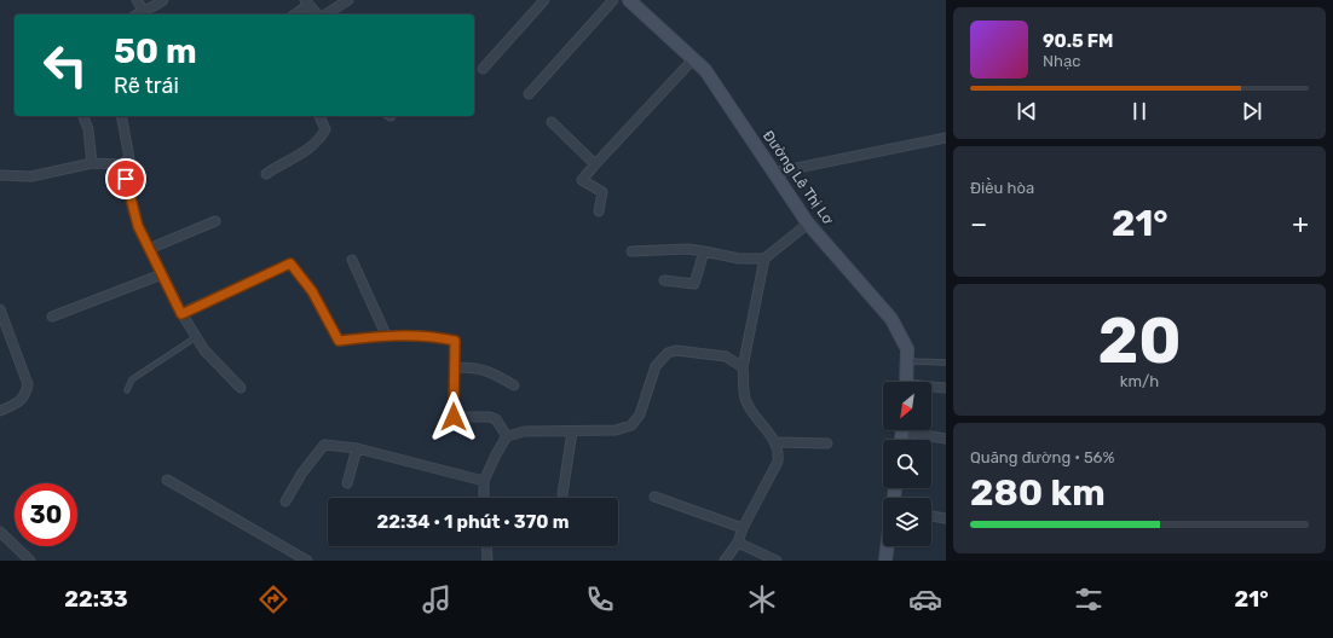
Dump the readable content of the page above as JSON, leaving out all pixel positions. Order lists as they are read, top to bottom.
{
  "streets": {
    "street": ["Đường Lê Thị Lơ"]
  },
  "north": "bottom left",
  "page": {
    "turn": ["50 m", "Rẽ trái"],
    "song": ["90.5 FM", "Nhạc"],
    "tile": [
      "Điều hòa",
      ["20", "km/h"],
      ["Quãng đường · 56%", "280 km"]
    ],
    "heat": ["−", "21°", "+"],
    "limit": "30",
    "trip": "22:34 · 1 phút · 370 m",
    "tabs": ["22:33", "21°"]
  }
}
